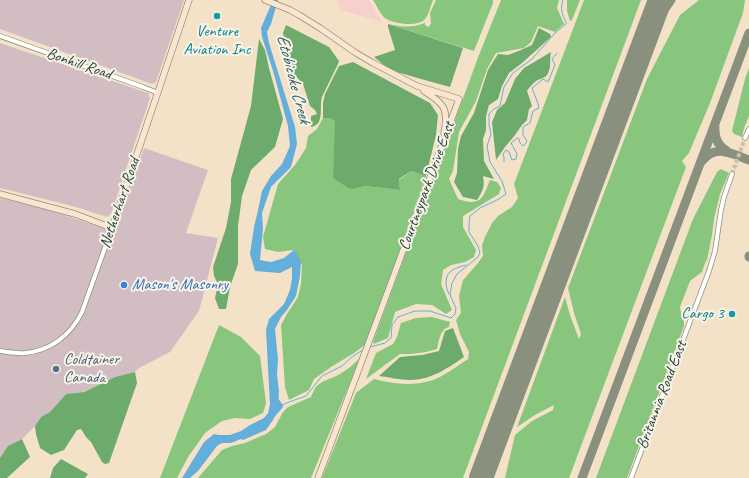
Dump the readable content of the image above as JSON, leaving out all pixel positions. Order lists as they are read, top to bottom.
{
  "streets": {
    "street": [
      "Bonhill Road",
      "Courtneypark Drive East",
      "Netherhart Road",
      "Britannia Road East"
    ]
  },
  "crossings": [
    ["Bonhill Road", "Netherhart Road"]
  ],
  "water": ["Etobicoke Creek"],
  "places": [
    "Venture Aviation Inc",
    "Mason's Masonry",
    "Cargo 3",
    "Coldtainer Canada"
  ]
}
